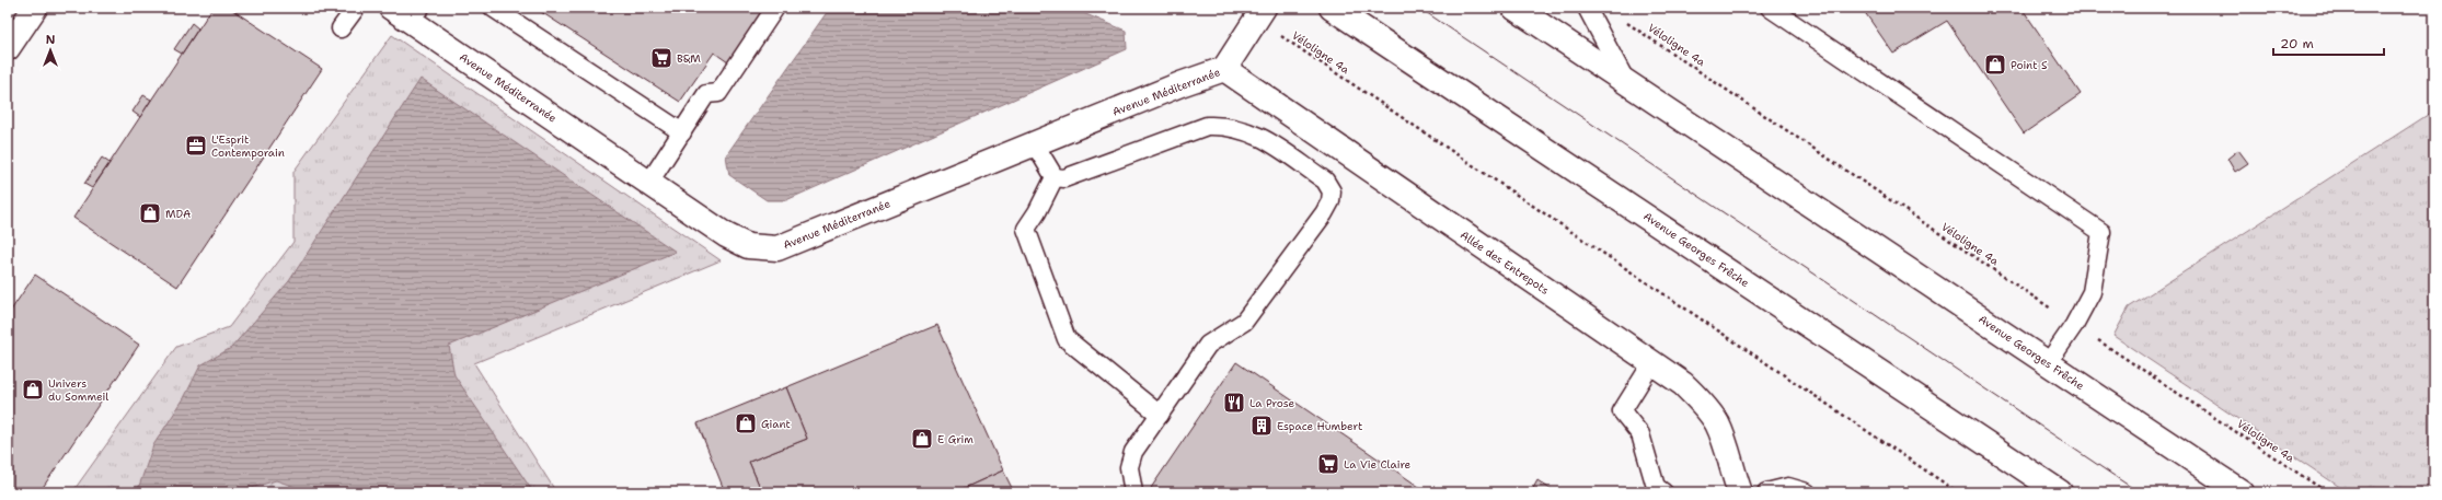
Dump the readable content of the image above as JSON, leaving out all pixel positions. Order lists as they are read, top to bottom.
{
  "streets": {
    "main road": ["Avenue Méditerranée", "Avenue Georges Frêche", "Allée des Entrepots"],
    "path": ["Véloligne 4a"]
  },
  "crossings": [
    ["Avenue Méditerranée", "Allée des Entrepots"]
  ],
  "places": {
    "supermarket": ["B&M", "La Vie Claire"],
    "shop": [
      "Point S",
      "MDA",
      "Univers du Sommeil",
      "Giant",
      "E Grim"
    ],
    "office": ["L'Esprit Contemporain"],
    "restaurant": ["La Prose"],
    "building": ["Espace Humbert"]
  },
  "scale_bar": "20 m",
  "north": "top"
}
